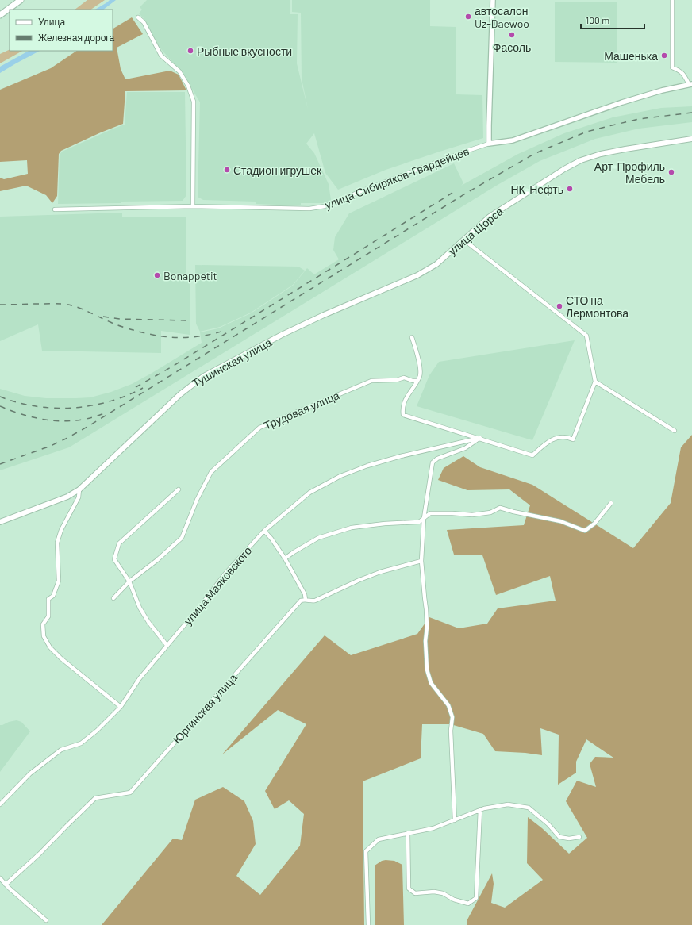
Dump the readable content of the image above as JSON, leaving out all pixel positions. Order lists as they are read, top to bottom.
{
  "streets": {
    "main road": ["улица Щорса", "Тушинская улица"],
    "street": [
      "улица Сибиряков-Гвардейцев",
      "Трудовая улица",
      "улица Маяковского",
      "Юргинская улица"
    ]
  },
  "crossings": [
    ["улица Щорса", "Тушинская улица"]
  ],
  "places": [
    "автосалон Uz-Daewoo",
    "Фасоль",
    "Рыбные вкусности",
    "Машенька",
    "Стадион игрушек",
    "Арт-Профиль Мебель",
    "НК-Нефть",
    "Bonappetit",
    "СТО на Лермонтова"
  ],
  "legend": ["Улица", "Железная дорога"],
  "scale_bar": "100 m"
}
